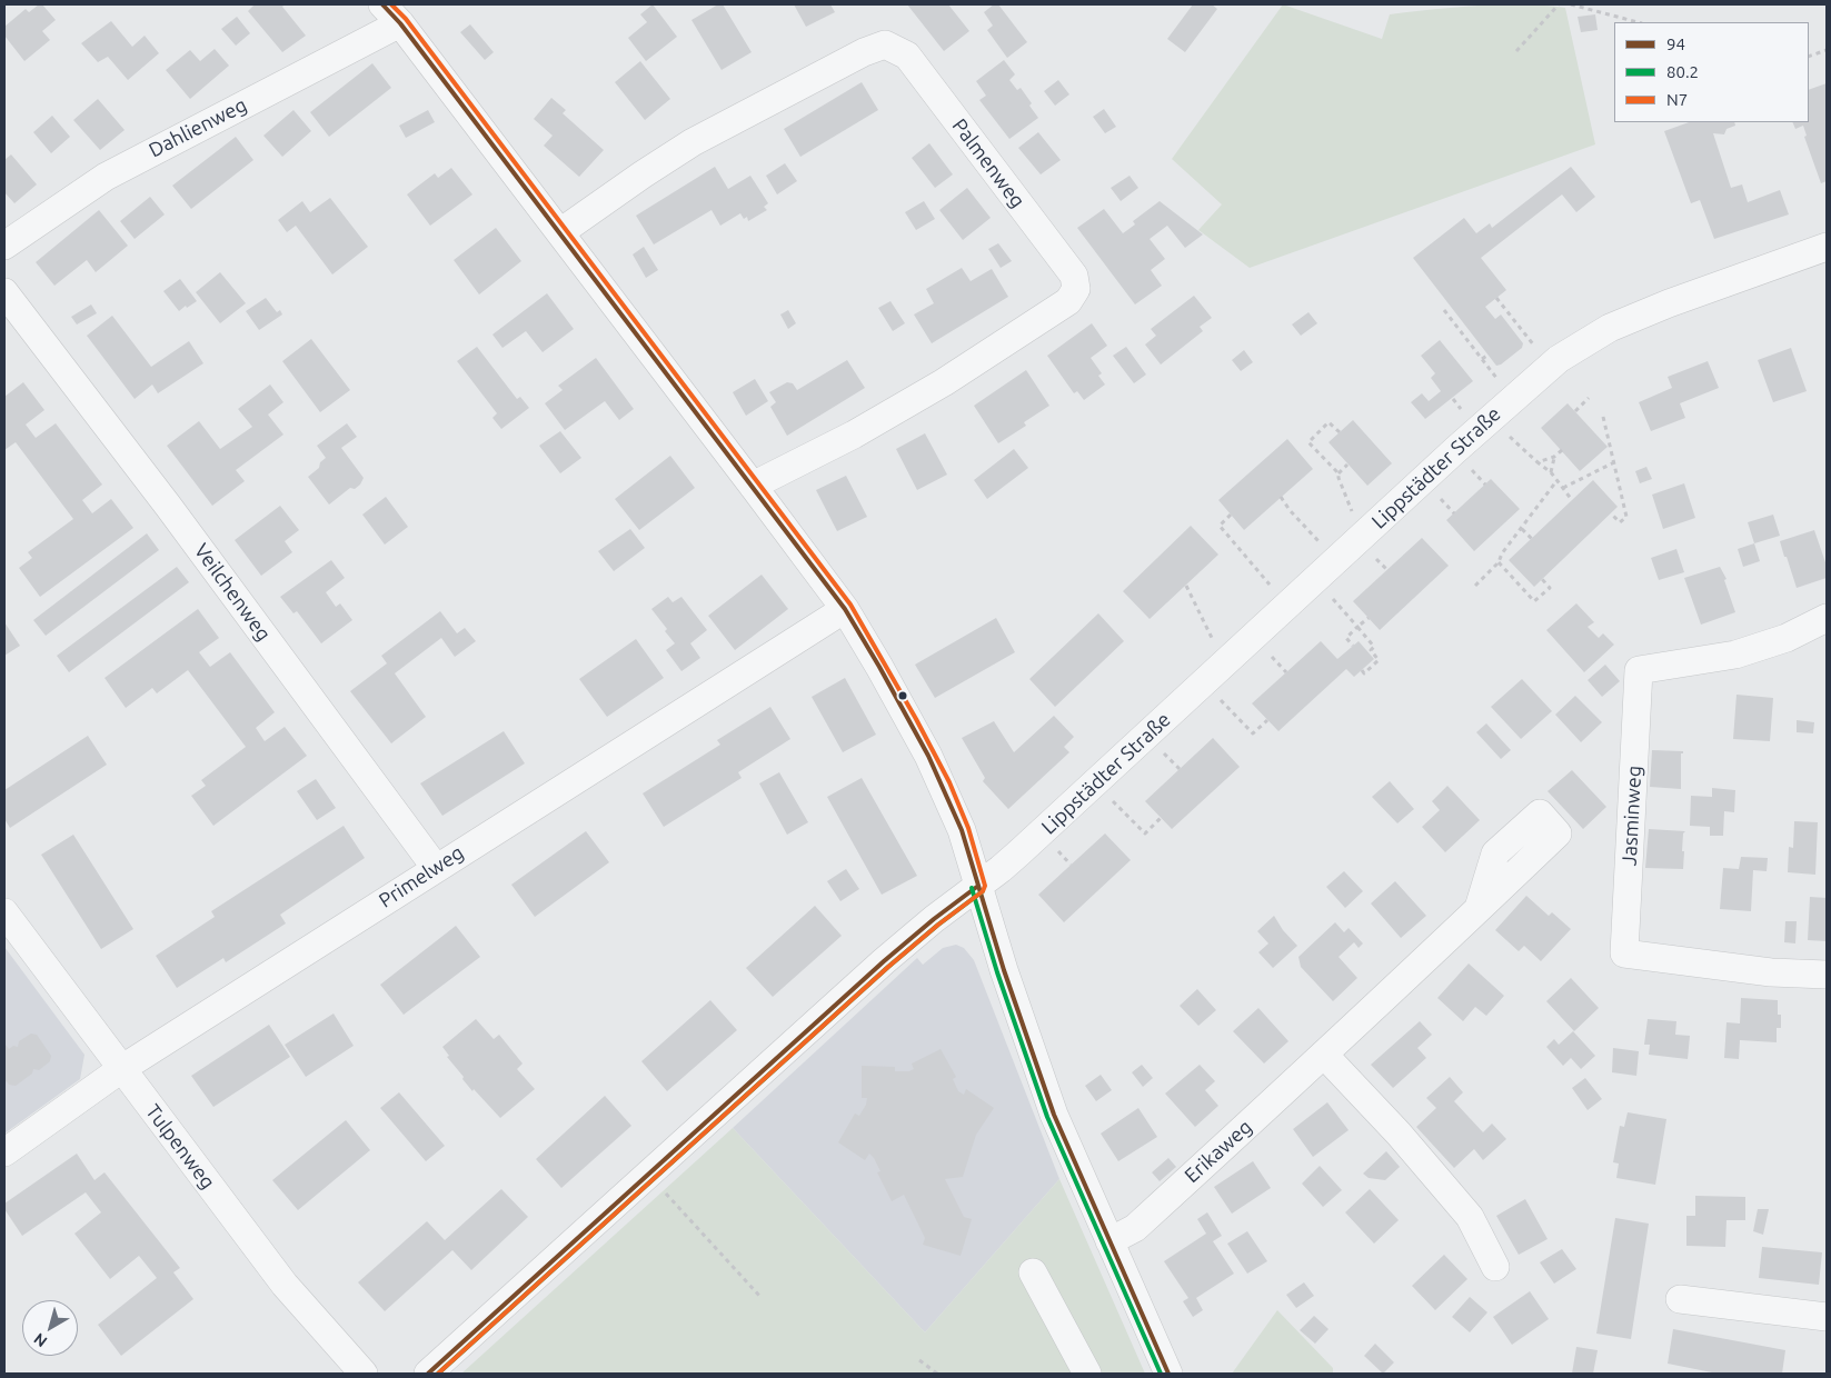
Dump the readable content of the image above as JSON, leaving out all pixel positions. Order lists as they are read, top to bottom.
{
  "streets": {
    "street": [
      "Dahlienweg",
      "Palmenweg",
      "Lippstädter Straße",
      "Veilchenweg",
      "Jasminweg",
      "Primelweg",
      "Tulpenweg",
      "Erikaweg"
    ]
  },
  "crossings": [
    ["Veilchenweg", "Primelweg"],
    ["Primelweg", "Tulpenweg"]
  ],
  "lines": ["transit line 94", "transit line N7", "transit line 80.2"],
  "legend": ["94", "80.2", "N7"],
  "north": "bottom left"
}
